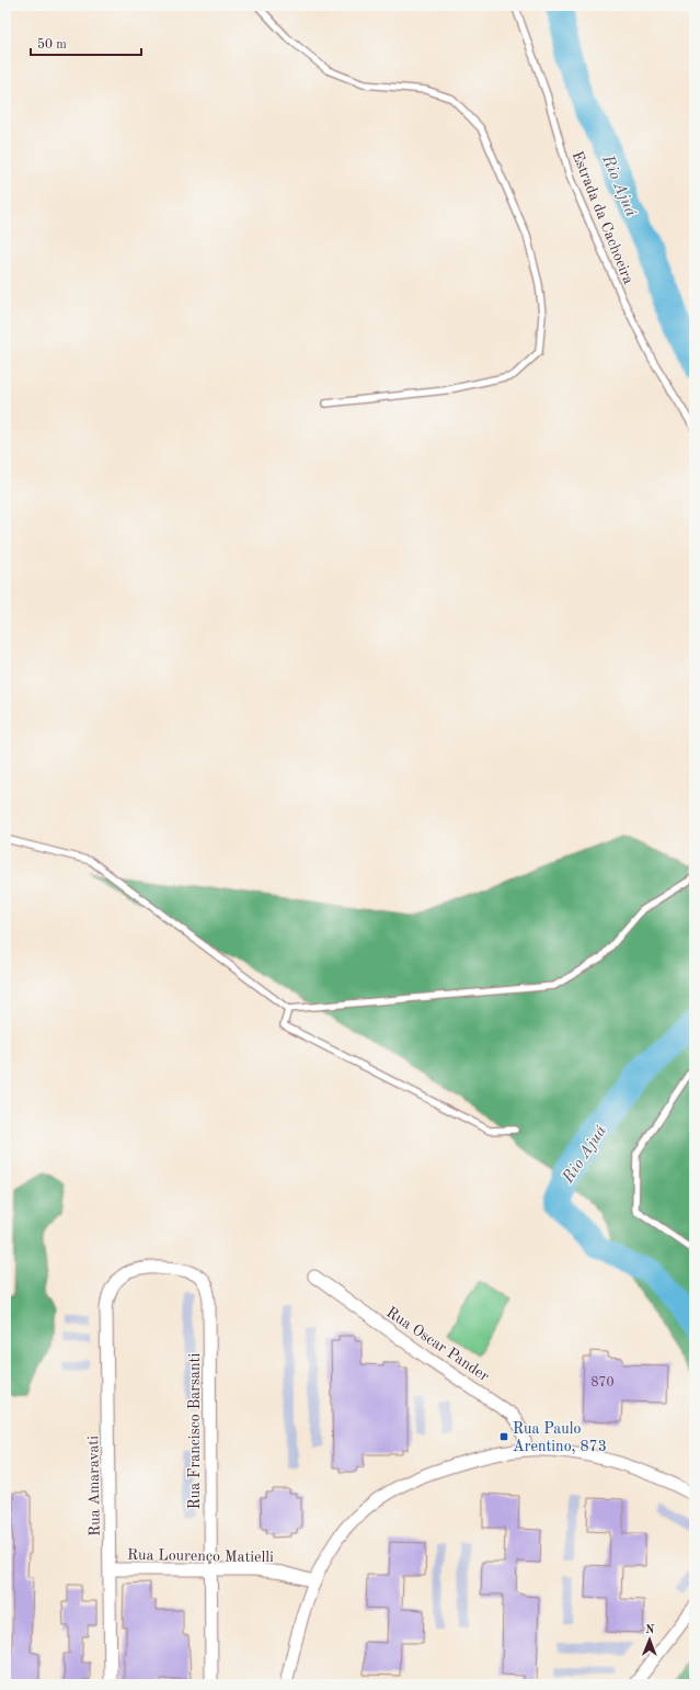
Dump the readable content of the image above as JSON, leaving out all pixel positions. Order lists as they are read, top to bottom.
{
  "streets": {
    "street": [
      "Rua Oscar Pander",
      "Rua Francisco Barsanti",
      "Rua Amaravati",
      "Rua Lourenço Matielli"
    ],
    "lane": ["Estrada da Cachoeira"]
  },
  "crossings": [
    ["Rua Francisco Barsanti", "Rua Amaravati"],
    ["Rua Francisco Barsanti", "Rua Lourenço Matielli"],
    ["Rua Amaravati", "Rua Lourenço Matielli"]
  ],
  "water": ["Rio Ajuá"],
  "places": {
    "transit": ["Rua Paulo Arentino, 873"]
  },
  "house_numbers": ["870"],
  "scale_bar": "50 m",
  "north": "top"
}
